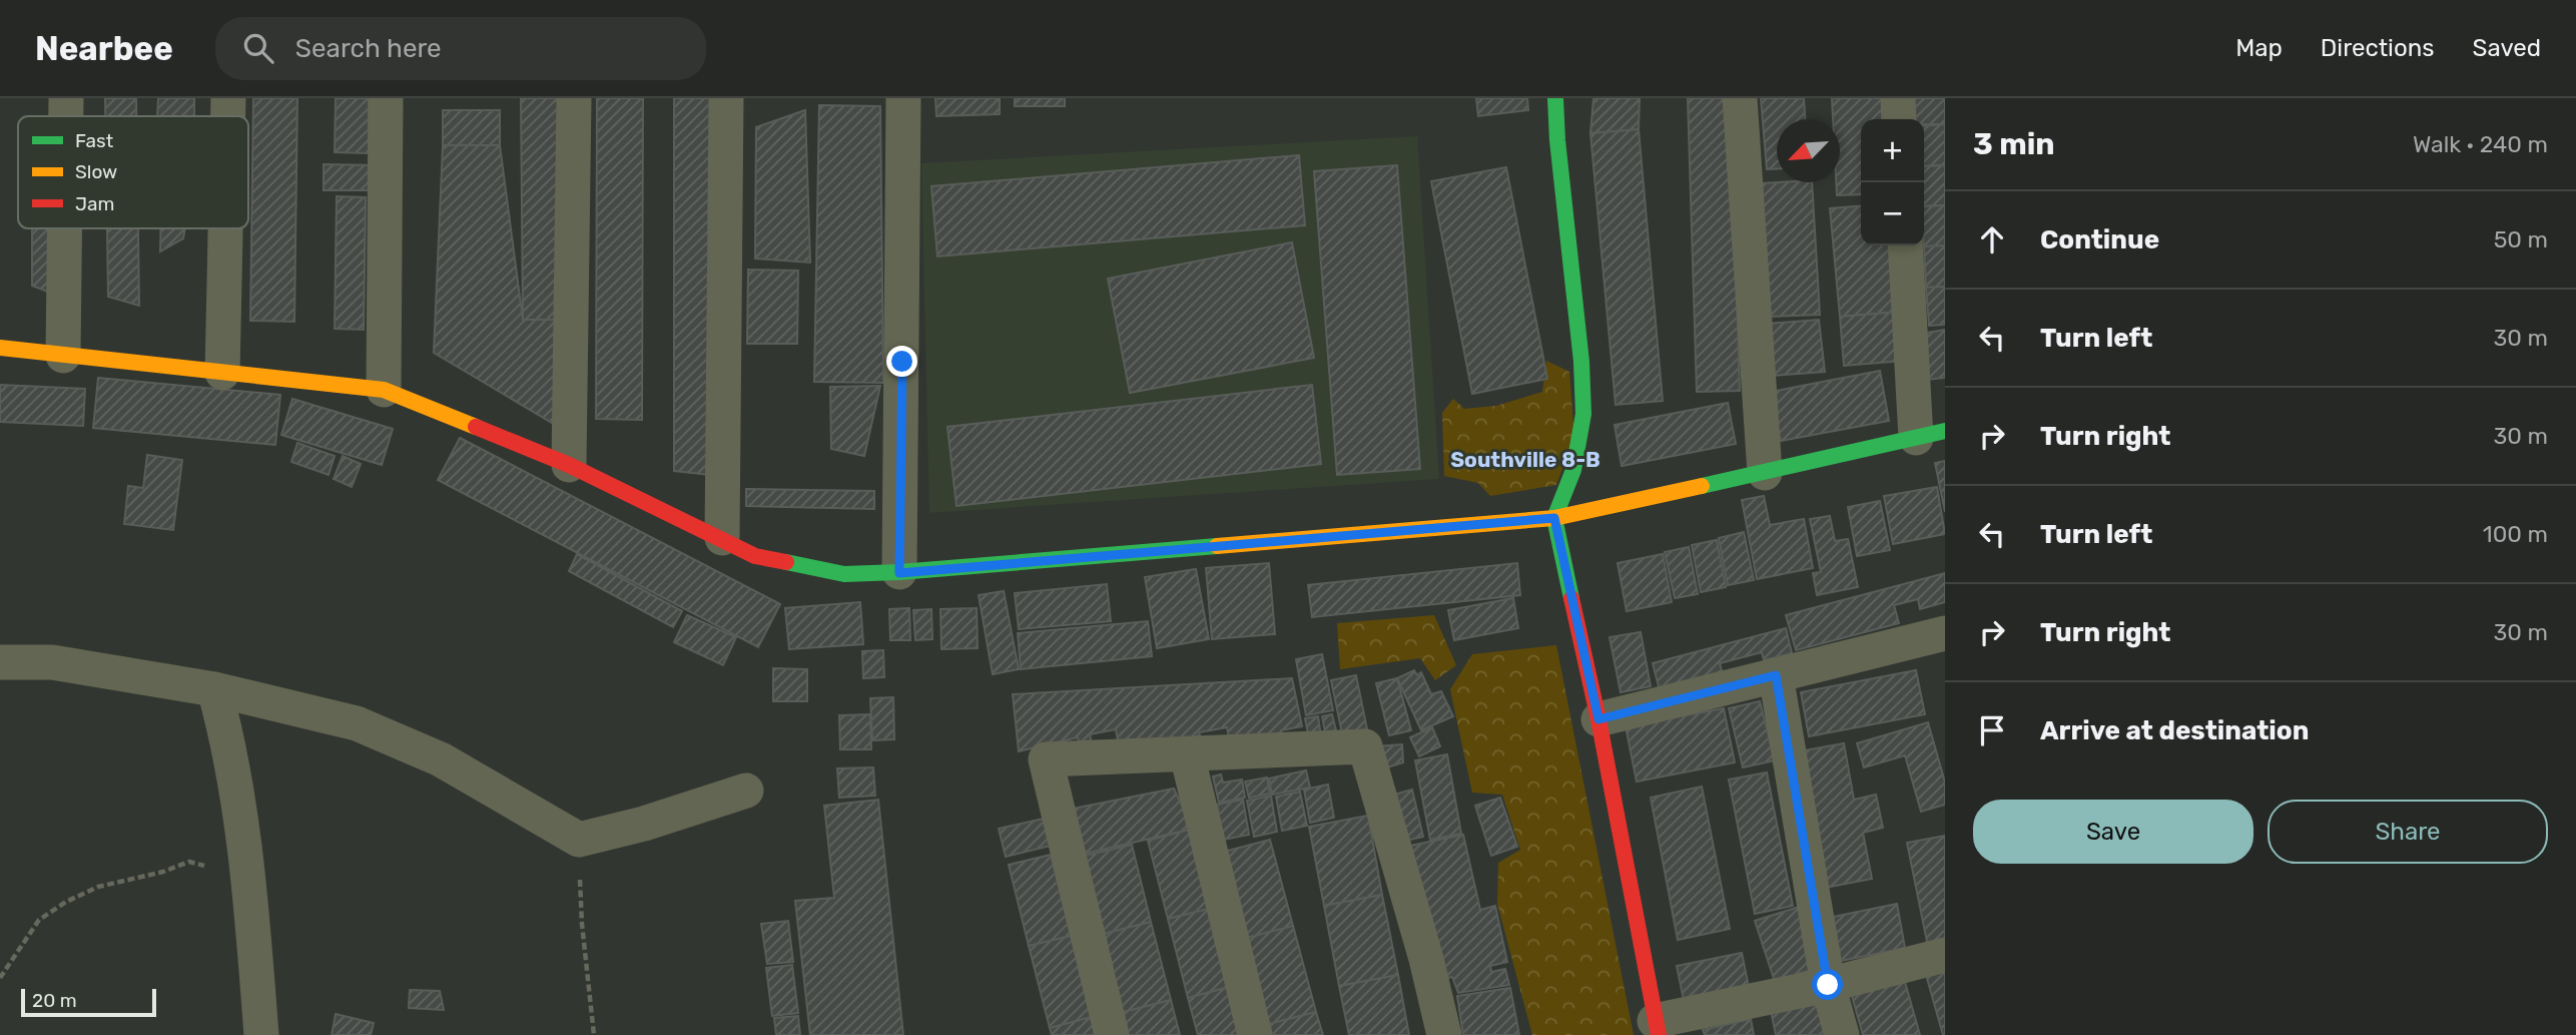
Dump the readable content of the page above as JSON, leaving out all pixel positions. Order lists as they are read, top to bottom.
{
  "districts": ["Southville 8-B"],
  "legend": ["Fast", "Slow", "Jam"],
  "scale_bar": "20 m",
  "north": "bottom left",
  "page": {
    "header": "Nearbee",
    "search": "Search here",
    "nav": ["Map", "Directions", "Saved"],
    "heading": ["3 min", "Walk · 240 m"],
    "map_buttons": ["+", "−"],
    "list": [
      ["Continue", "50 m"],
      ["Turn left", "30 m"],
      ["Turn right", "30 m"],
      ["Turn left", "100 m"],
      ["Turn right", "30 m"],
      "Arrive at destination"
    ],
    "buttons": ["Save", "Share"],
    "scale": "20 m"
  }
}
